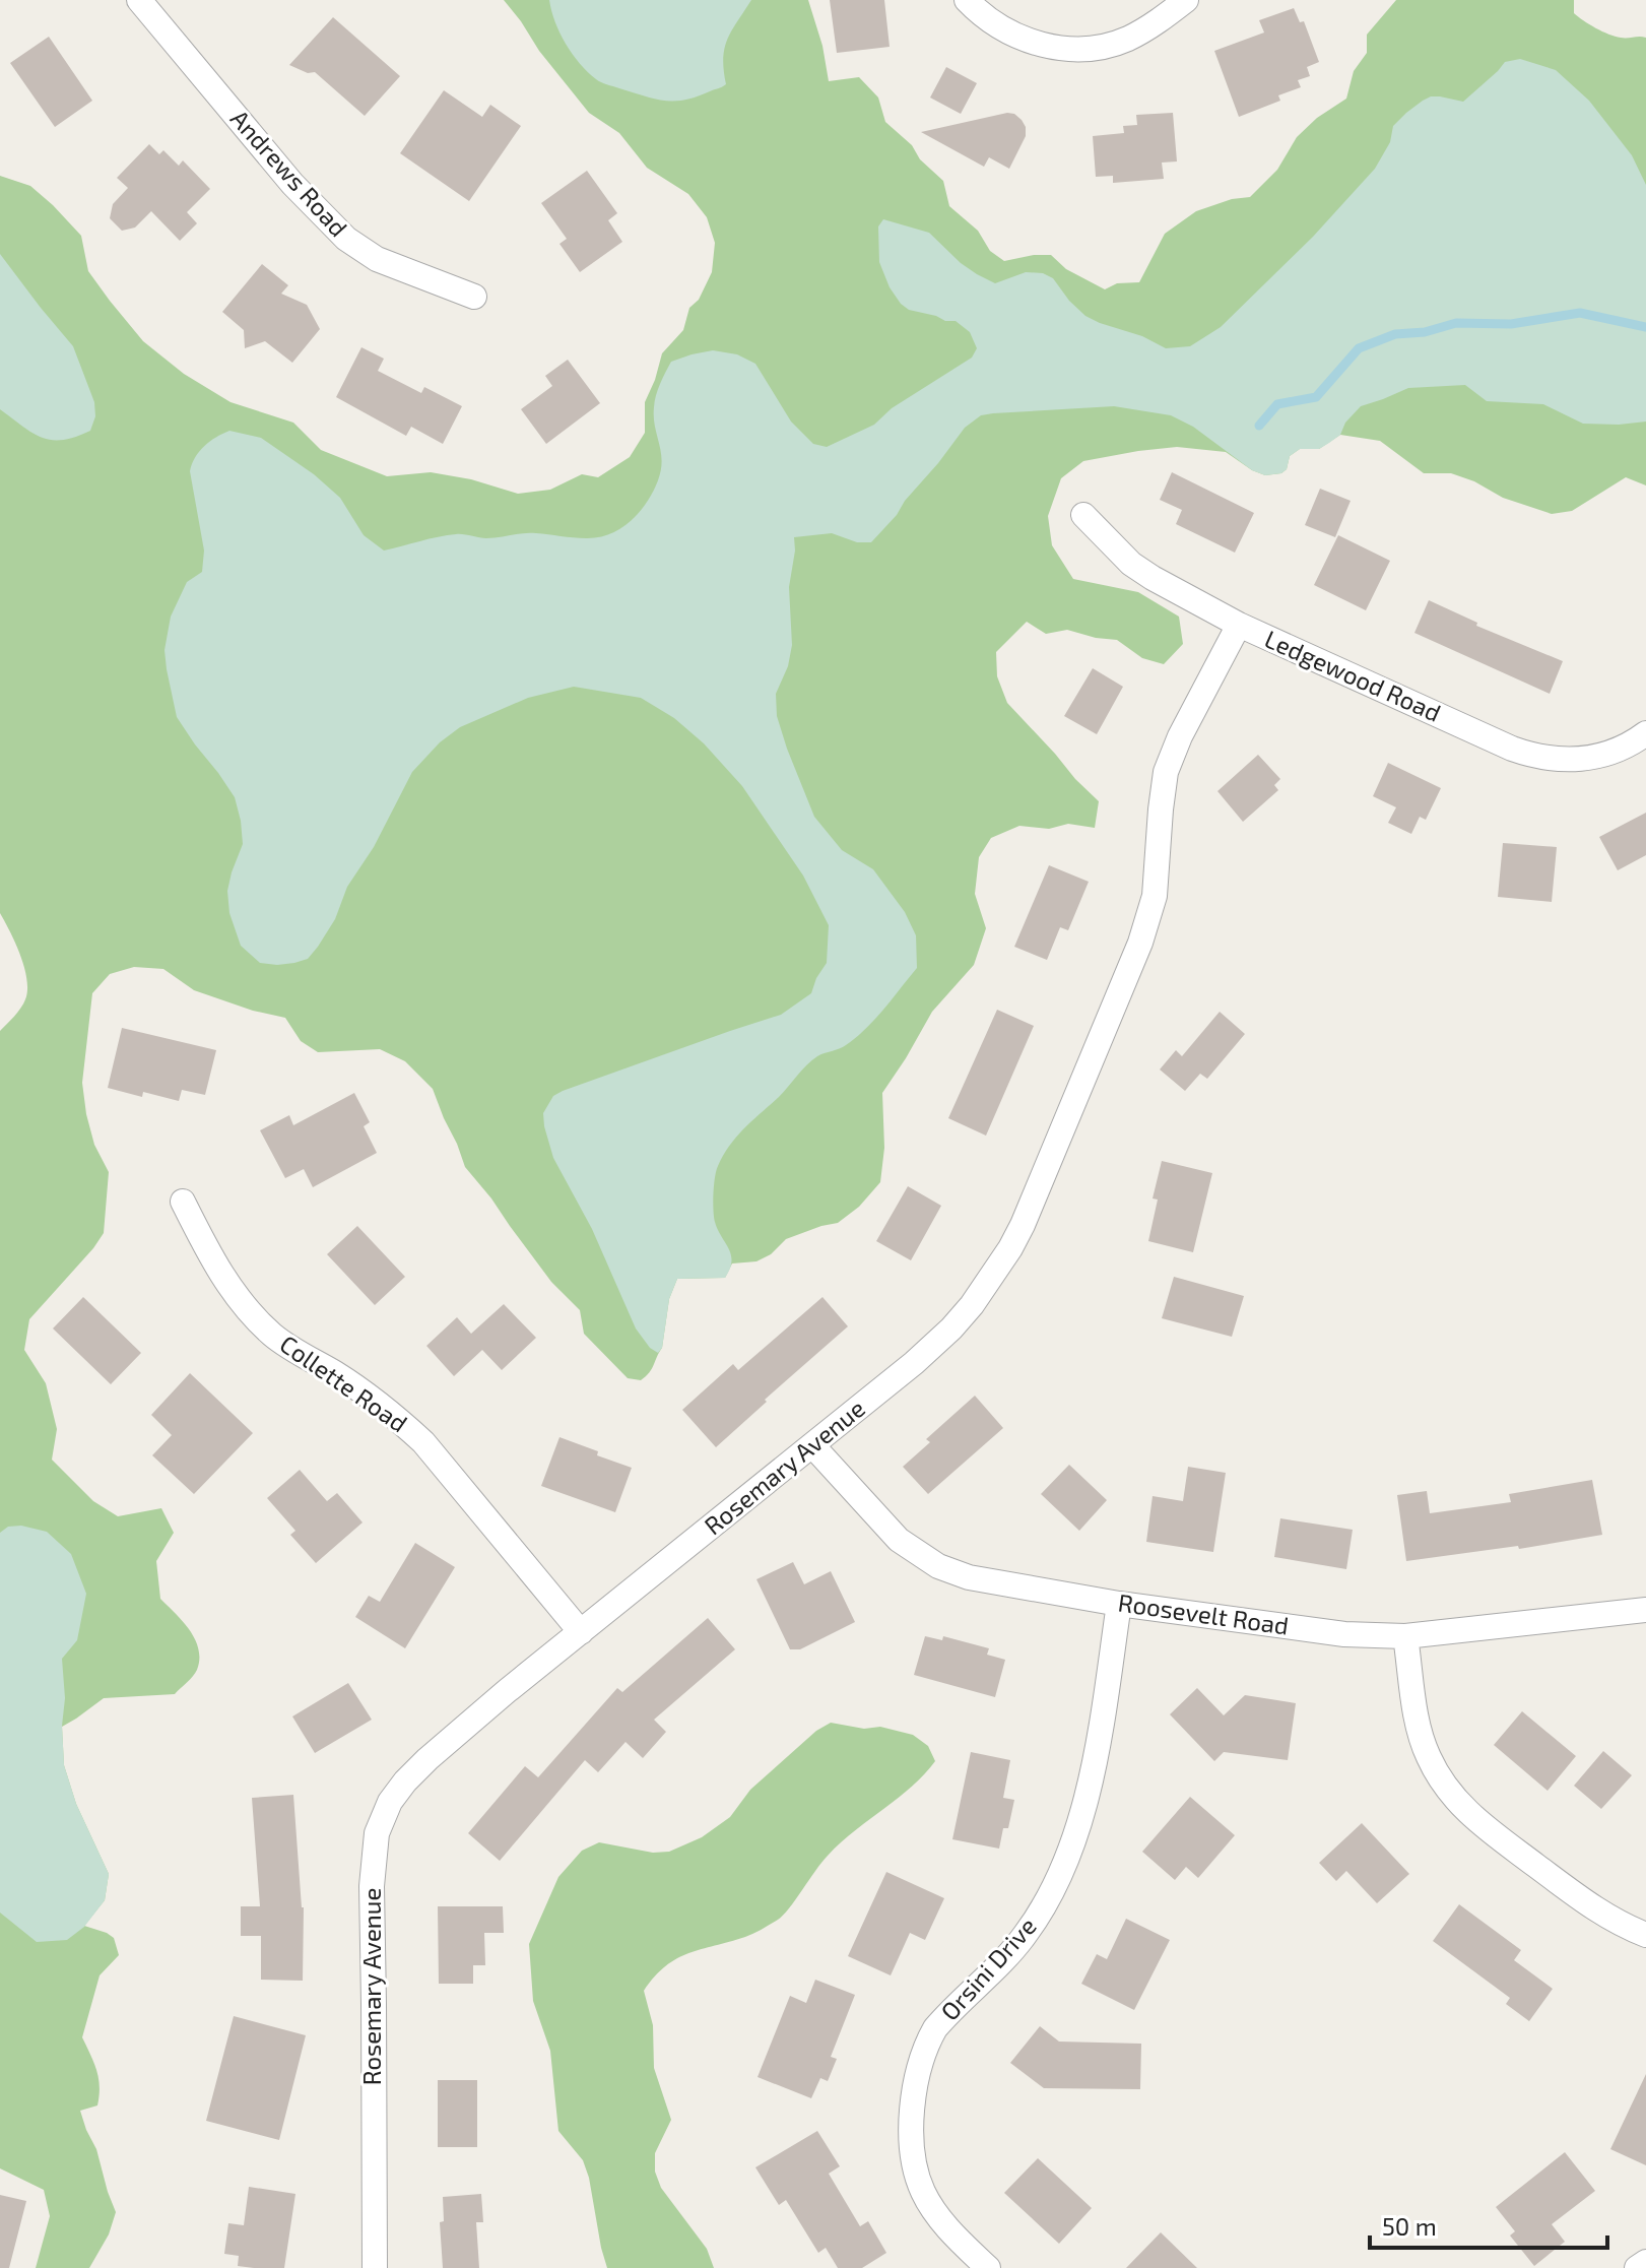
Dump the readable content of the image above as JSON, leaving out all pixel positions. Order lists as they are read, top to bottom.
{
  "streets": {
    "street": [
      "Andrews Road",
      "Ledgewood Road",
      "Collette Road",
      "Rosemary Avenue",
      "Roosevelt Road",
      "Orsini Drive"
    ]
  },
  "crossings": [
    ["Ledgewood Road", "Rosemary Avenue"],
    ["Collette Road", "Rosemary Avenue"],
    ["Rosemary Avenue", "Roosevelt Road"],
    ["Roosevelt Road", "Orsini Drive"]
  ],
  "scale_bar": "50 m"
}
